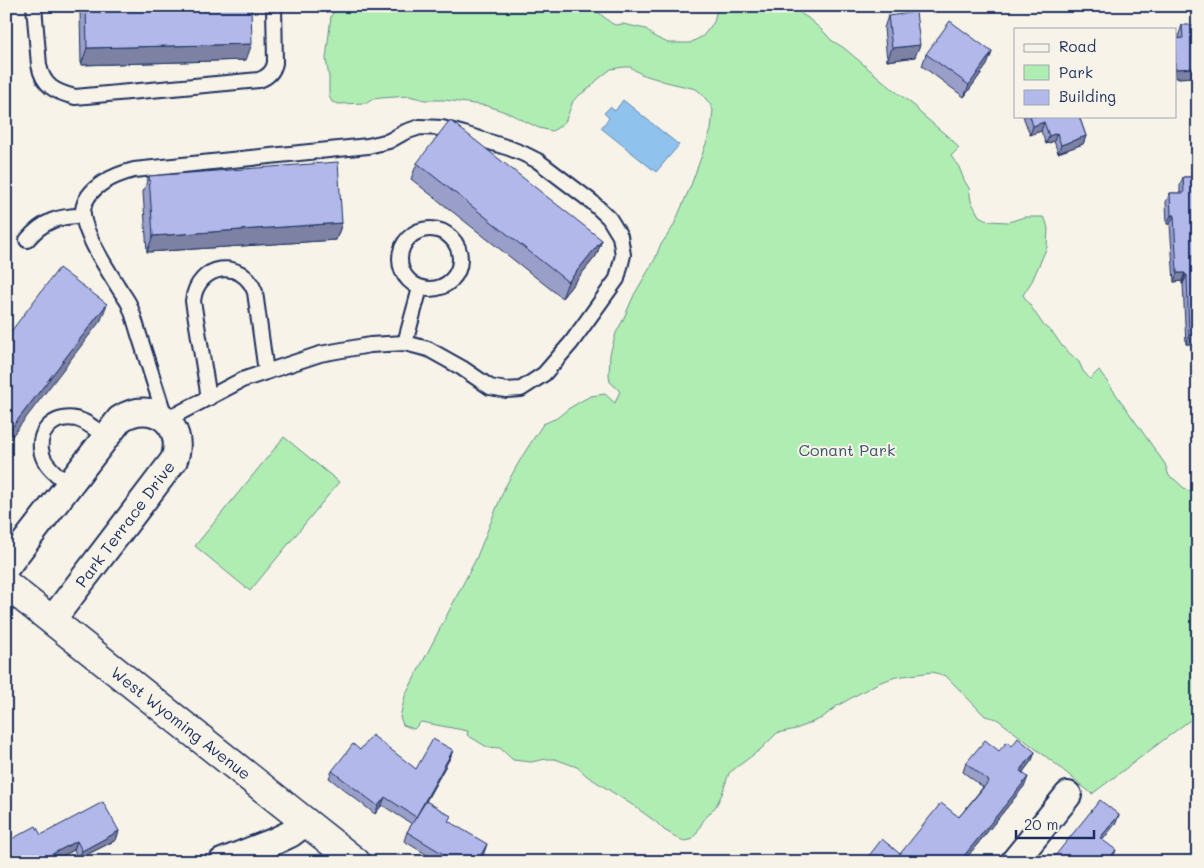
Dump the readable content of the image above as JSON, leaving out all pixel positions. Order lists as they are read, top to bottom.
{
  "streets": {
    "main road": ["West Wyoming Avenue"],
    "street": ["Park Terrace Drive"]
  },
  "crossings": [
    ["Park Terrace Drive", "West Wyoming Avenue"]
  ],
  "parks": ["Conant Park"],
  "legend": ["Road", "Park", "Building"],
  "scale_bar": "20 m"
}
